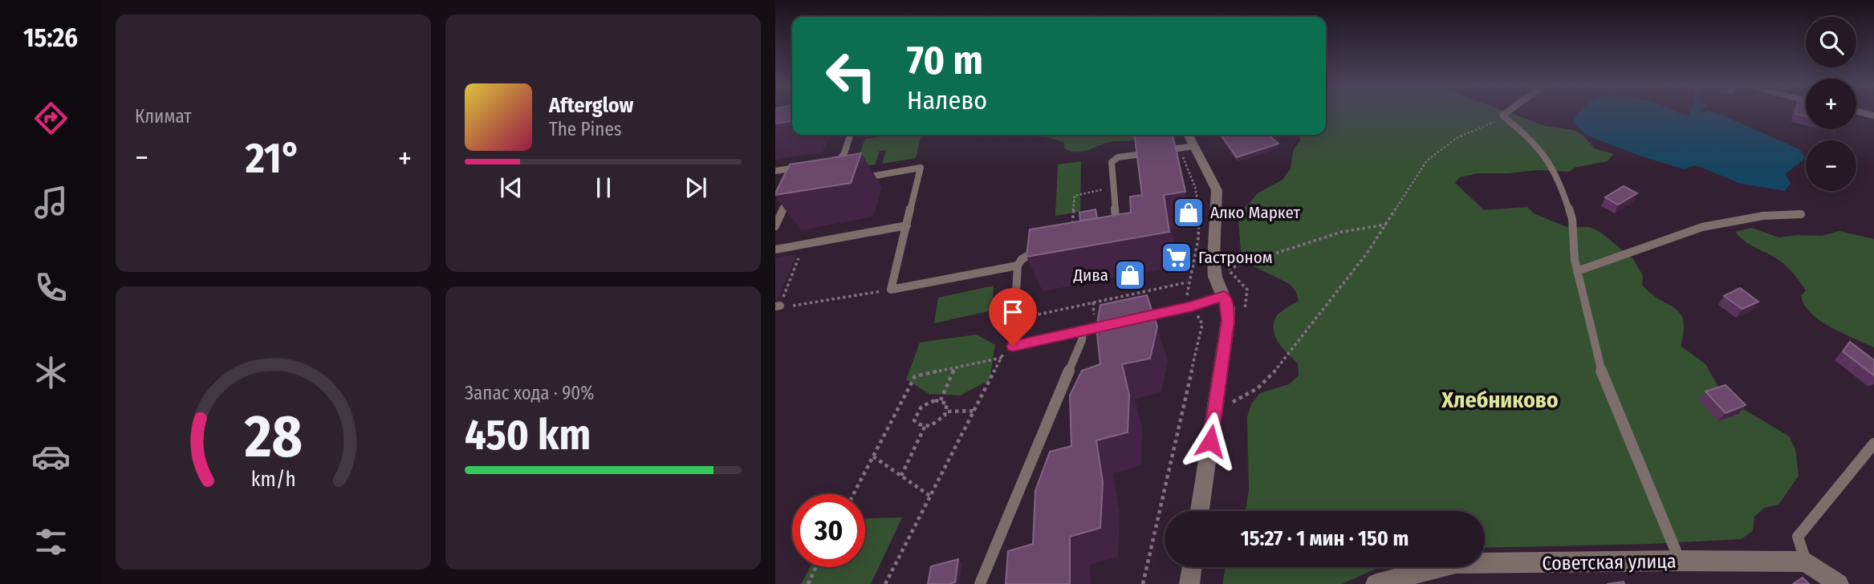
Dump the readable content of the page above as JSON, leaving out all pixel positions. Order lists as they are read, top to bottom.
{
  "streets": {
    "street": ["Советская улица"]
  },
  "districts": ["Хлебниково"],
  "places": {
    "shop": ["Алко Маркет", "Дива"],
    "supermarket": ["Гастроном"]
  },
  "page": {
    "tabs": "15:26",
    "tile": [
      "Климат",
      ["Запас хода · 90%", "450 km"]
    ],
    "map_buttons": ["+", "−"],
    "turn": ["70 m", "Налево"],
    "song": ["Afterglow", "The Pines"],
    "heat": ["−", "21°", "+"],
    "limit": "30",
    "trip": "15:27 · 1 мин · 150 m",
    "gauge": ["28", "km/h"]
  }
}
